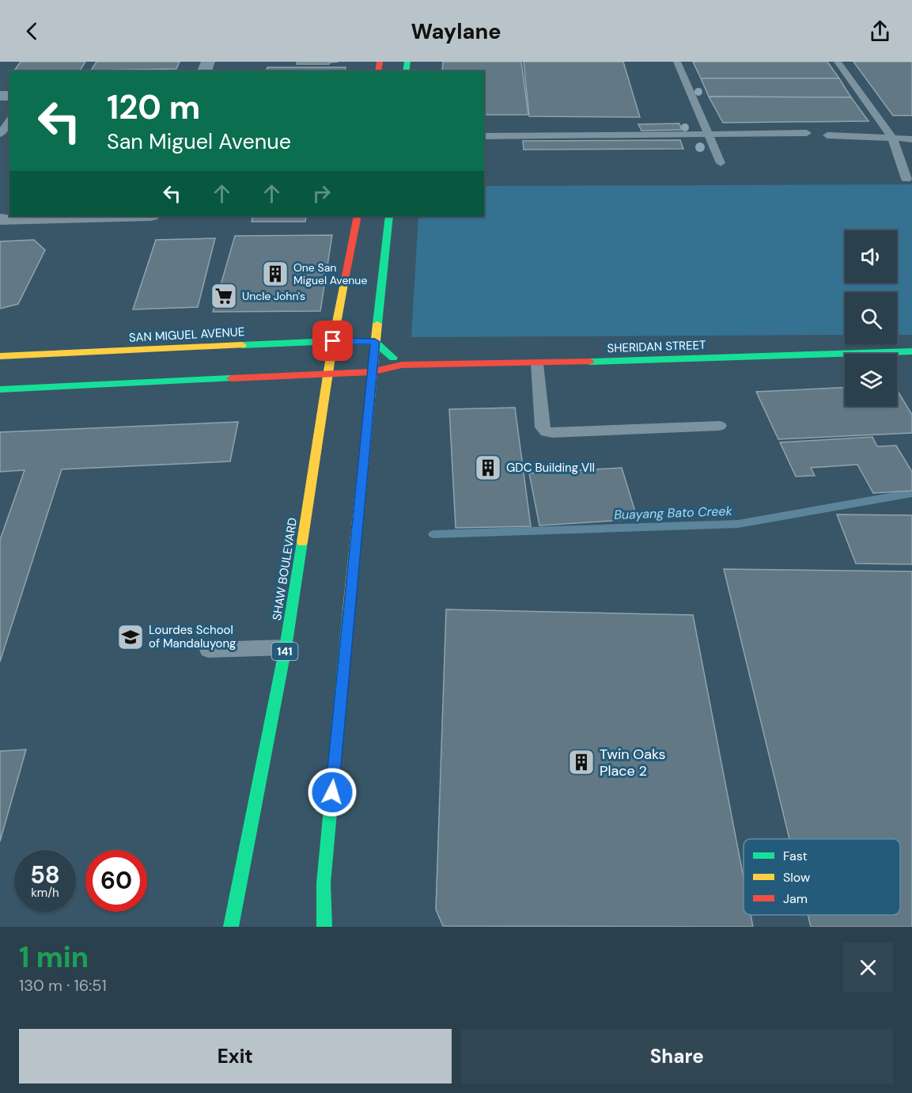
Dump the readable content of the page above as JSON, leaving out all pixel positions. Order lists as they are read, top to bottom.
{
  "streets": {
    "main road": [
      "SAN MIGUEL AVENUE",
      "SHERIDAN STREET",
      "SHAW BOULEVARD",
      "141"
    ]
  },
  "crossings": [
    ["SAN MIGUEL AVENUE", "SHAW BOULEVARD"]
  ],
  "water": ["Buayang Bato Creek"],
  "places": {
    "building": ["One San Miguel Avenue", "GDC Building VII", "Twin Oaks Place 2"],
    "supermarket": ["Uncle John's"],
    "school or university": ["Lourdes School of Mandaluyong"]
  },
  "legend": ["Fast", "Slow", "Jam"],
  "page": {
    "header": "Waylane",
    "turn": ["120 m", "San Miguel Avenue"],
    "speed": "58 km/h",
    "limit": "60",
    "heading": ["1 min", "130 m · 16:51"],
    "buttons": ["Exit", "Share"]
  }
}
